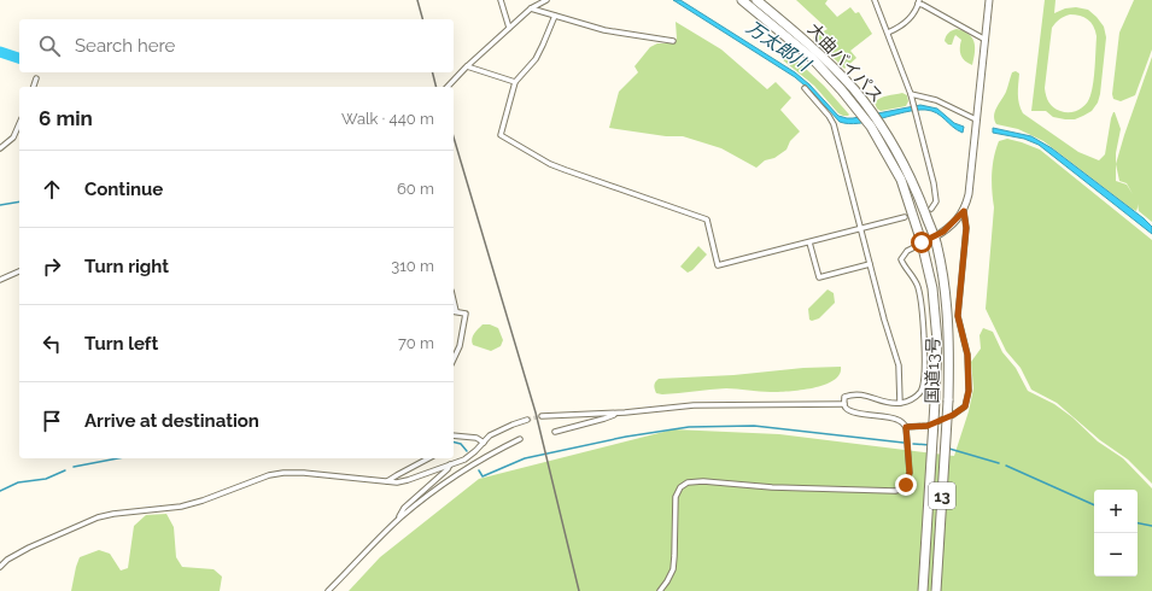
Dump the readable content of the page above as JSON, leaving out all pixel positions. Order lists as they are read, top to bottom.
{
  "streets": {
    "highway": ["大曲バイパス", "国道13号", "13"]
  },
  "crossings": [
    ["大曲バイパス", "国道13号"]
  ],
  "water": ["万太郎川"],
  "page": {
    "search": "Search here",
    "heading": ["6 min", "Walk · 440 m"],
    "list": [
      ["Continue", "60 m"],
      ["Turn right", "310 m"],
      ["Turn left", "70 m"],
      "Arrive at destination"
    ],
    "map_buttons": ["+", "−"]
  }
}
